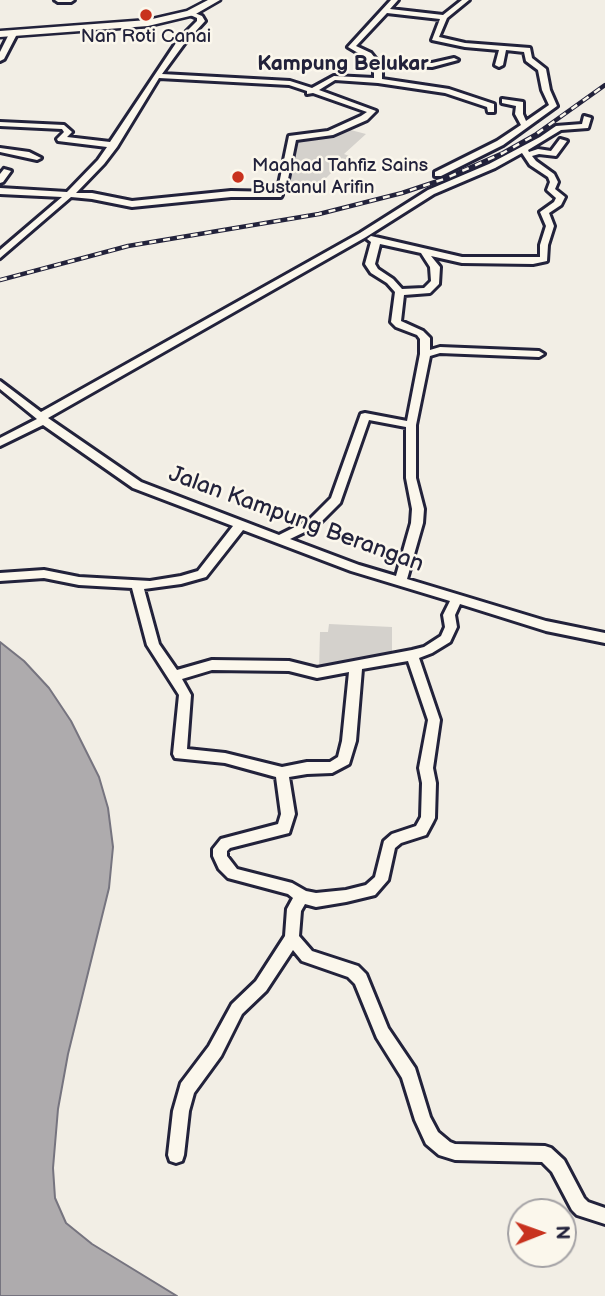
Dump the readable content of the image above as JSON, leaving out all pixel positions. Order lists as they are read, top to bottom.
{
  "streets": {
    "street": ["Jalan Kampung Berangan"]
  },
  "districts": ["Kampung Belukar"],
  "places": ["Nan Roti Canai", "Maahad Tahfiz Sains Bustanul Arifin"],
  "north": "right"
}
